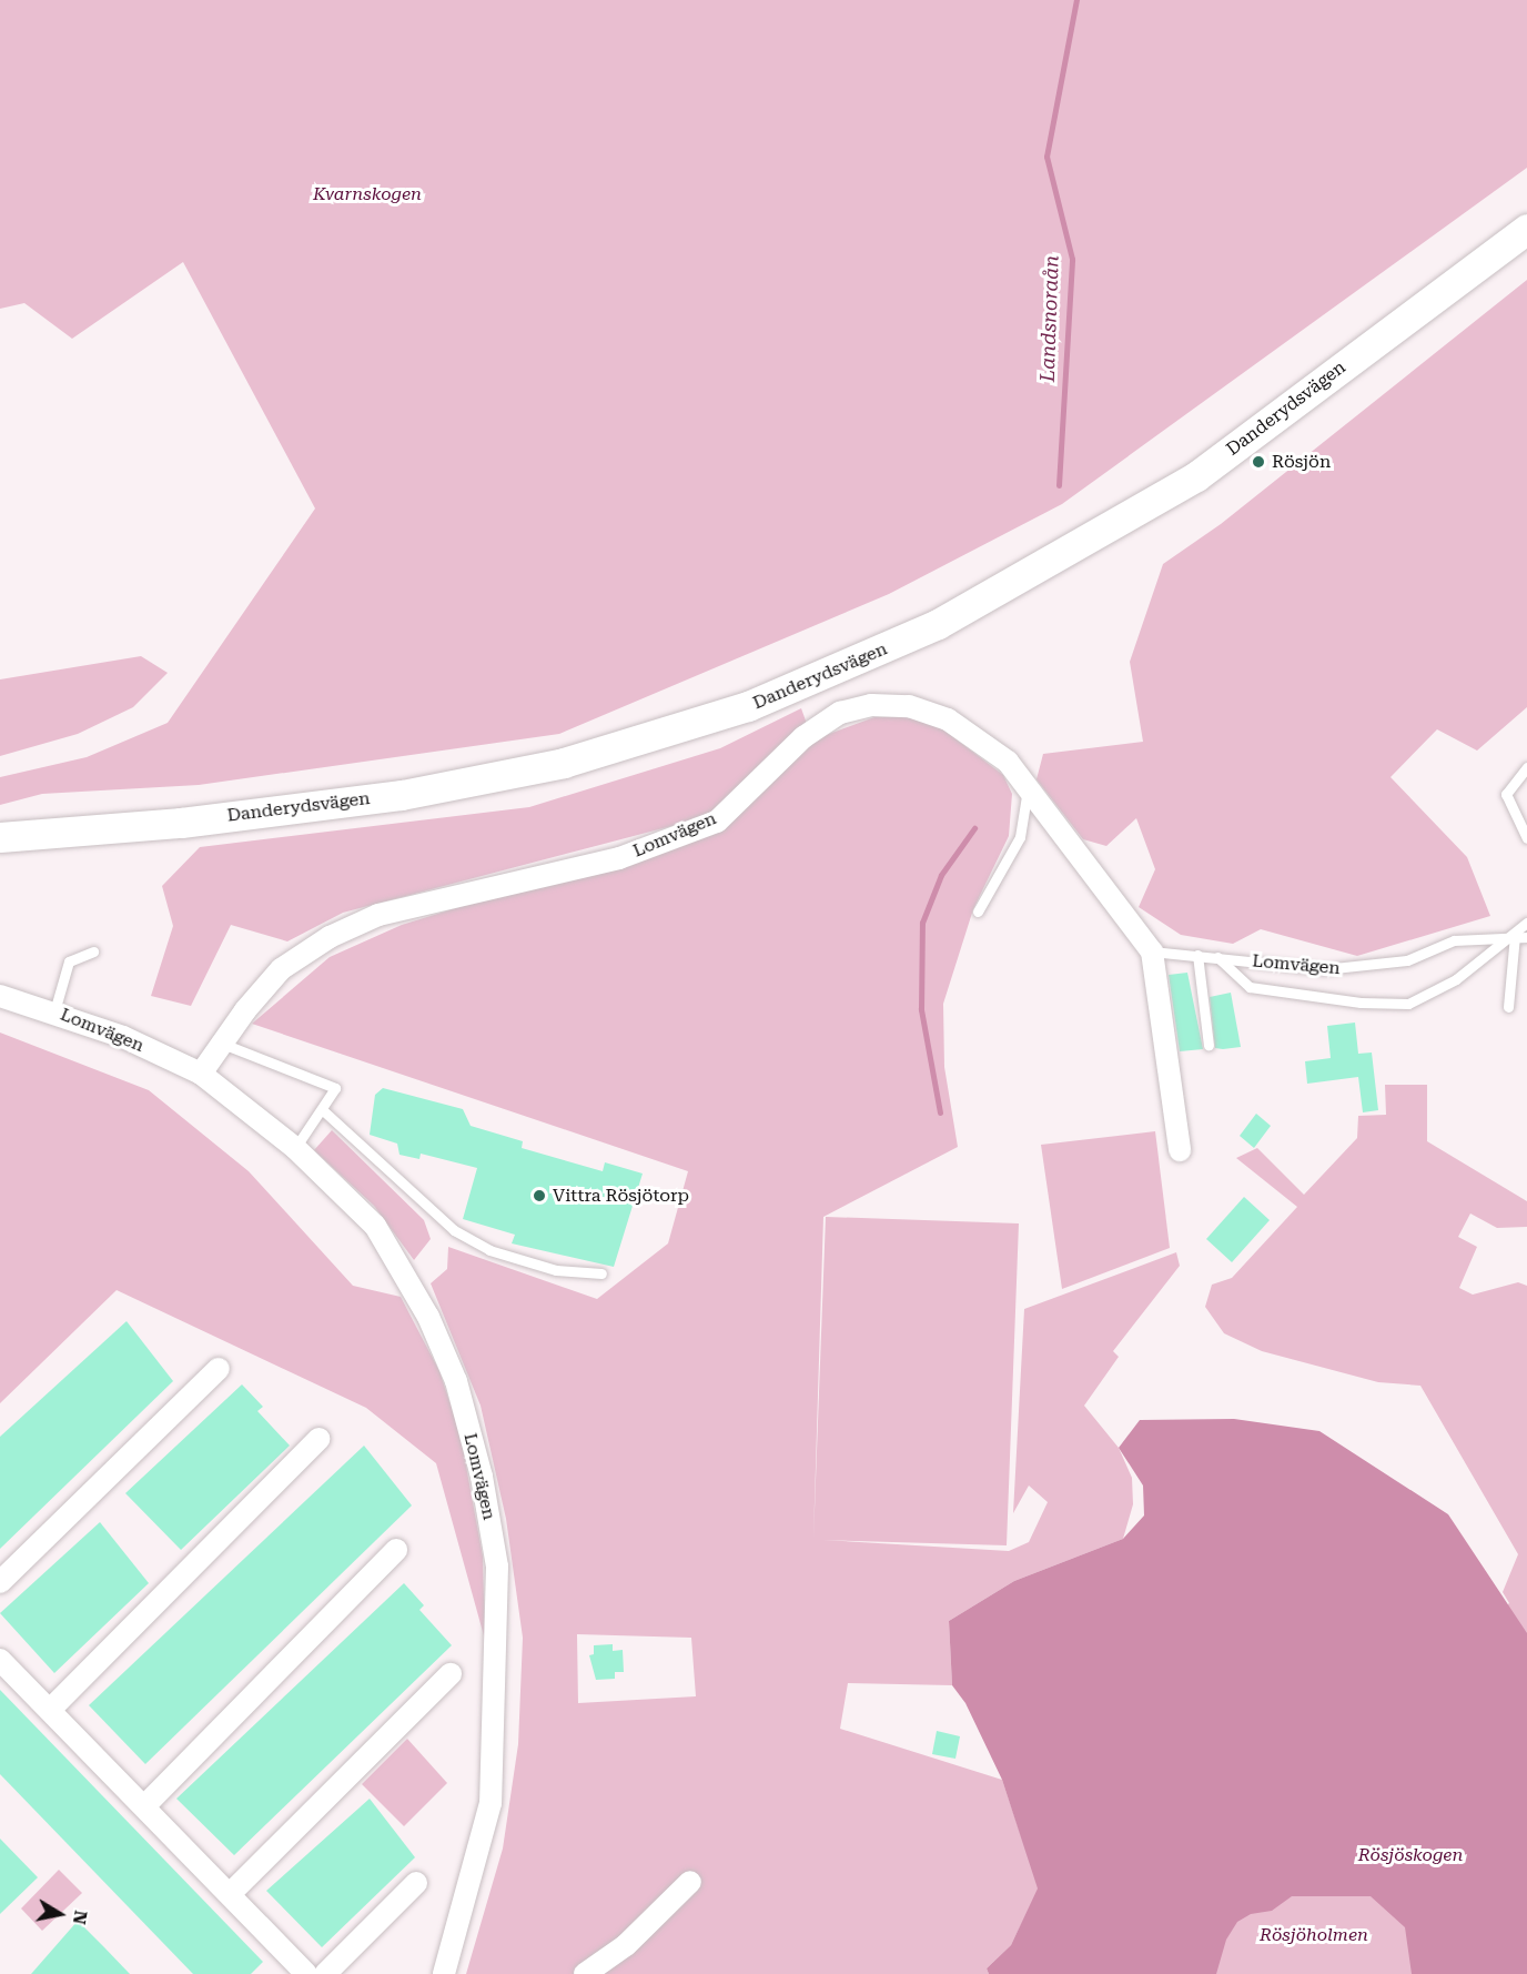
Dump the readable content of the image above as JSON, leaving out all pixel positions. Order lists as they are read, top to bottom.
{
  "streets": {
    "main road": ["Danderydsvägen"],
    "street": ["Lomvägen"]
  },
  "water": ["Landsnoraån"],
  "parks": ["Kvarnskogen", "Rösjöskogen", "Rösjöholmen"],
  "places": ["Rösjön", "Vittra Rösjötorp"],
  "north": "right"
}
